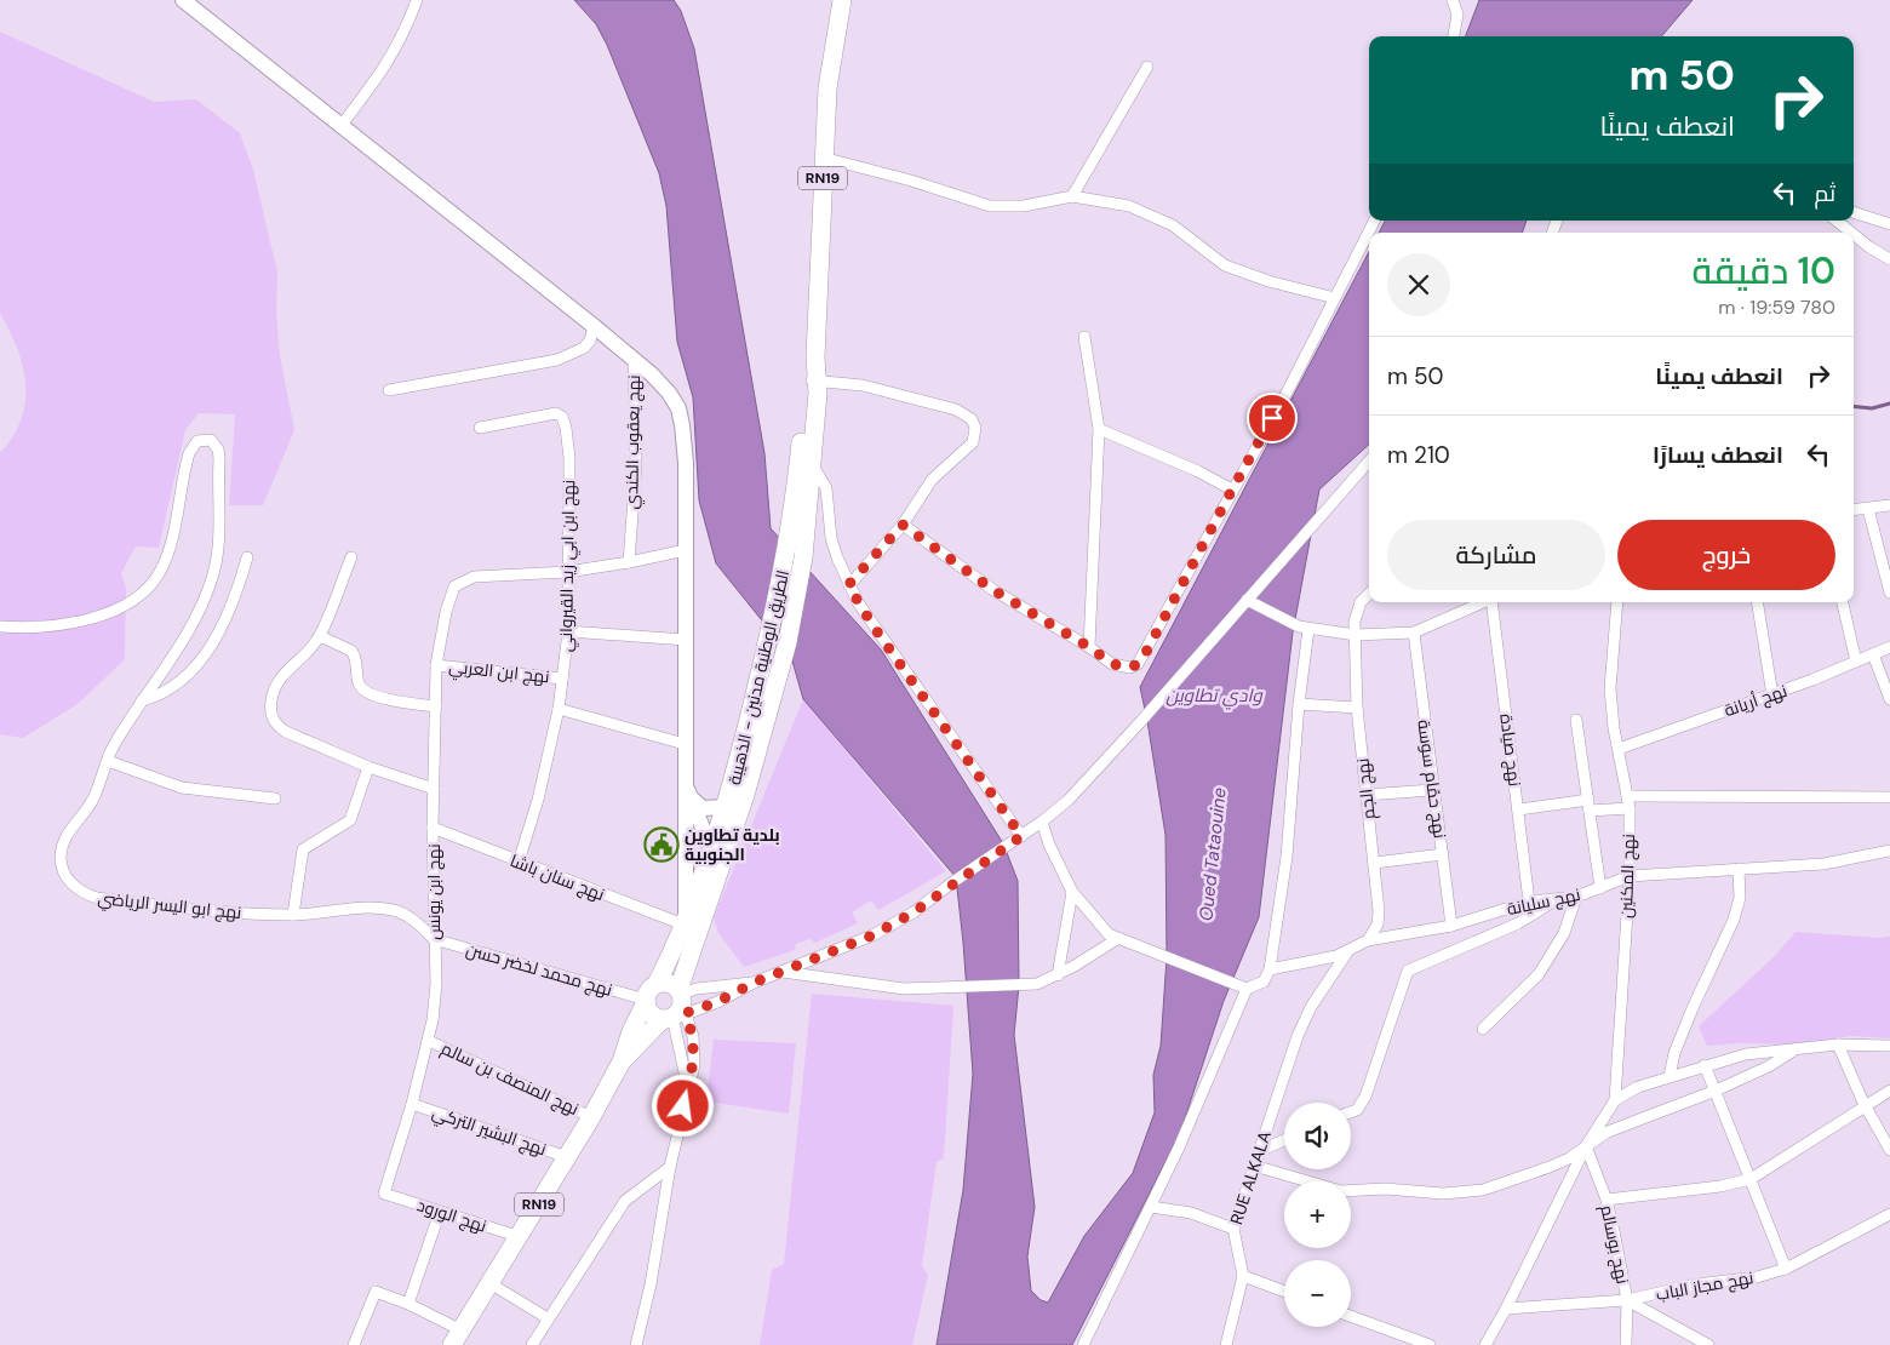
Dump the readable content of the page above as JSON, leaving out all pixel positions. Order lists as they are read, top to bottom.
{
  "streets": {
    "main road": ["RN19", "الطريق الوطنية مدنين - الذهيبة"],
    "street": [
      "نهج يعقوب الكندي",
      "نهج ابن ابي زيد القيرواني",
      "نهج ابن العربي",
      "نهج أريانة",
      "نهج صيادة",
      "نهج حمّام سوسة",
      "نهج الجم",
      "نهج المكنين",
      "نهج سنان باشا",
      "نهج ابن يونس",
      "نهج سليانة",
      "نهج ابو اليسر الرياضي",
      "نهج محمد لخضر حسن",
      "نهج المنصف بن سالم",
      "نهج البشير التركي",
      "RUE ALKALA",
      "نهج الورود",
      "نهج بوسالم",
      "نهج مجاز الباب"
    ]
  },
  "crossings": [
    ["نهج ابن ابي زيد القيرواني", "نهج ابن العربي"],
    ["نهج ابن ابي زيد القيرواني", "نهج سنان باشا"],
    ["نهج ابن ابي زيد القيرواني", "نهج ابن يونس"],
    ["نهج ابن العربي", "نهج ابن يونس"],
    ["الطريق الوطنية مدنين - الذهيبة", "نهج سنان باشا"],
    ["الطريق الوطنية مدنين - الذهيبة", "نهج محمد لخضر حسن"],
    ["الطريق الوطنية مدنين - الذهيبة", "نهج المنصف بن سالم"],
    ["الطريق الوطنية مدنين - الذهيبة", "نهج البشير التركي"],
    ["الطريق الوطنية مدنين - الذهيبة", "نهج الورود"],
    ["نهج أريانة", "نهج المكنين"],
    ["نهج صيادة", "نهج سليانة"],
    ["نهج حمّام سوسة", "نهج سليانة"],
    ["نهج الجم", "نهج سليانة"],
    ["نهج المكنين", "نهج سليانة"],
    ["نهج المكنين", "نهج بوسالم"],
    ["نهج المكنين", "نهج مجاز الباب"],
    ["نهج سنان باشا", "نهج ابن يونس"],
    ["نهج ابن يونس", "نهج ابو اليسر الرياضي"],
    ["نهج ابن يونس", "نهج محمد لخضر حسن"],
    ["نهج ابن يونس", "نهج المنصف بن سالم"],
    ["نهج ابن يونس", "نهج البشير التركي"],
    ["نهج ابن يونس", "نهج الورود"],
    ["نهج سليانة", "RUE ALKALA"],
    ["نهج ابو اليسر الرياضي", "نهج محمد لخضر حسن"],
    ["نهج بوسالم", "نهج مجاز الباب"]
  ],
  "water": ["وادي تطاوين", "Oued Tataouine"],
  "places": {
    "public building": ["بلدية تطاوين الجنوبية"]
  },
  "page": {
    "turn": ["50 m", "انعطف يمينًا"],
    "then": "ثم",
    "heading": ["10 دقيقة", "780 m · 19:59"],
    "list": [
      {
        "name": "انعطف يمينًا",
        "value": "50 m"
      },
      {
        "name": "انعطف يسارًا",
        "value": "210 m"
      }
    ],
    "buttons": ["خروج", "مشاركة"],
    "map_buttons": ["+", "−"]
  }
}
